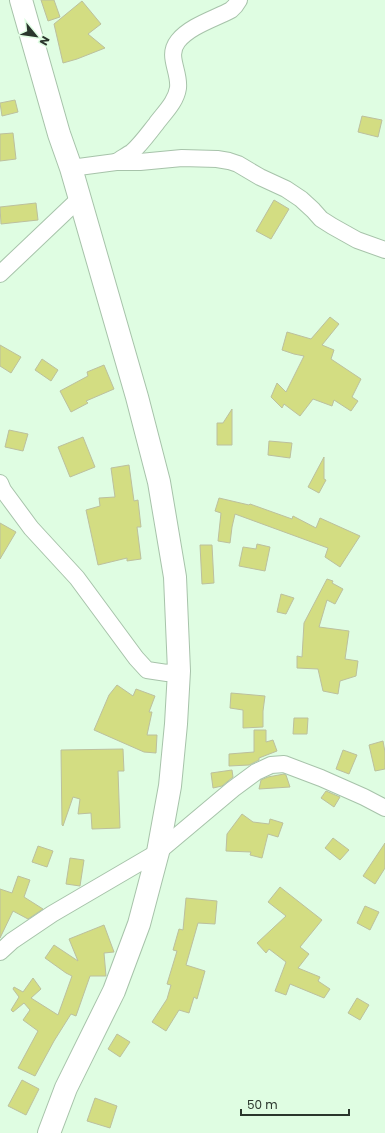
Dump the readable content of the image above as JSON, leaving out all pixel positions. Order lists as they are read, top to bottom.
{
  "scale_bar": "50 m",
  "north": "bottom right"
}
